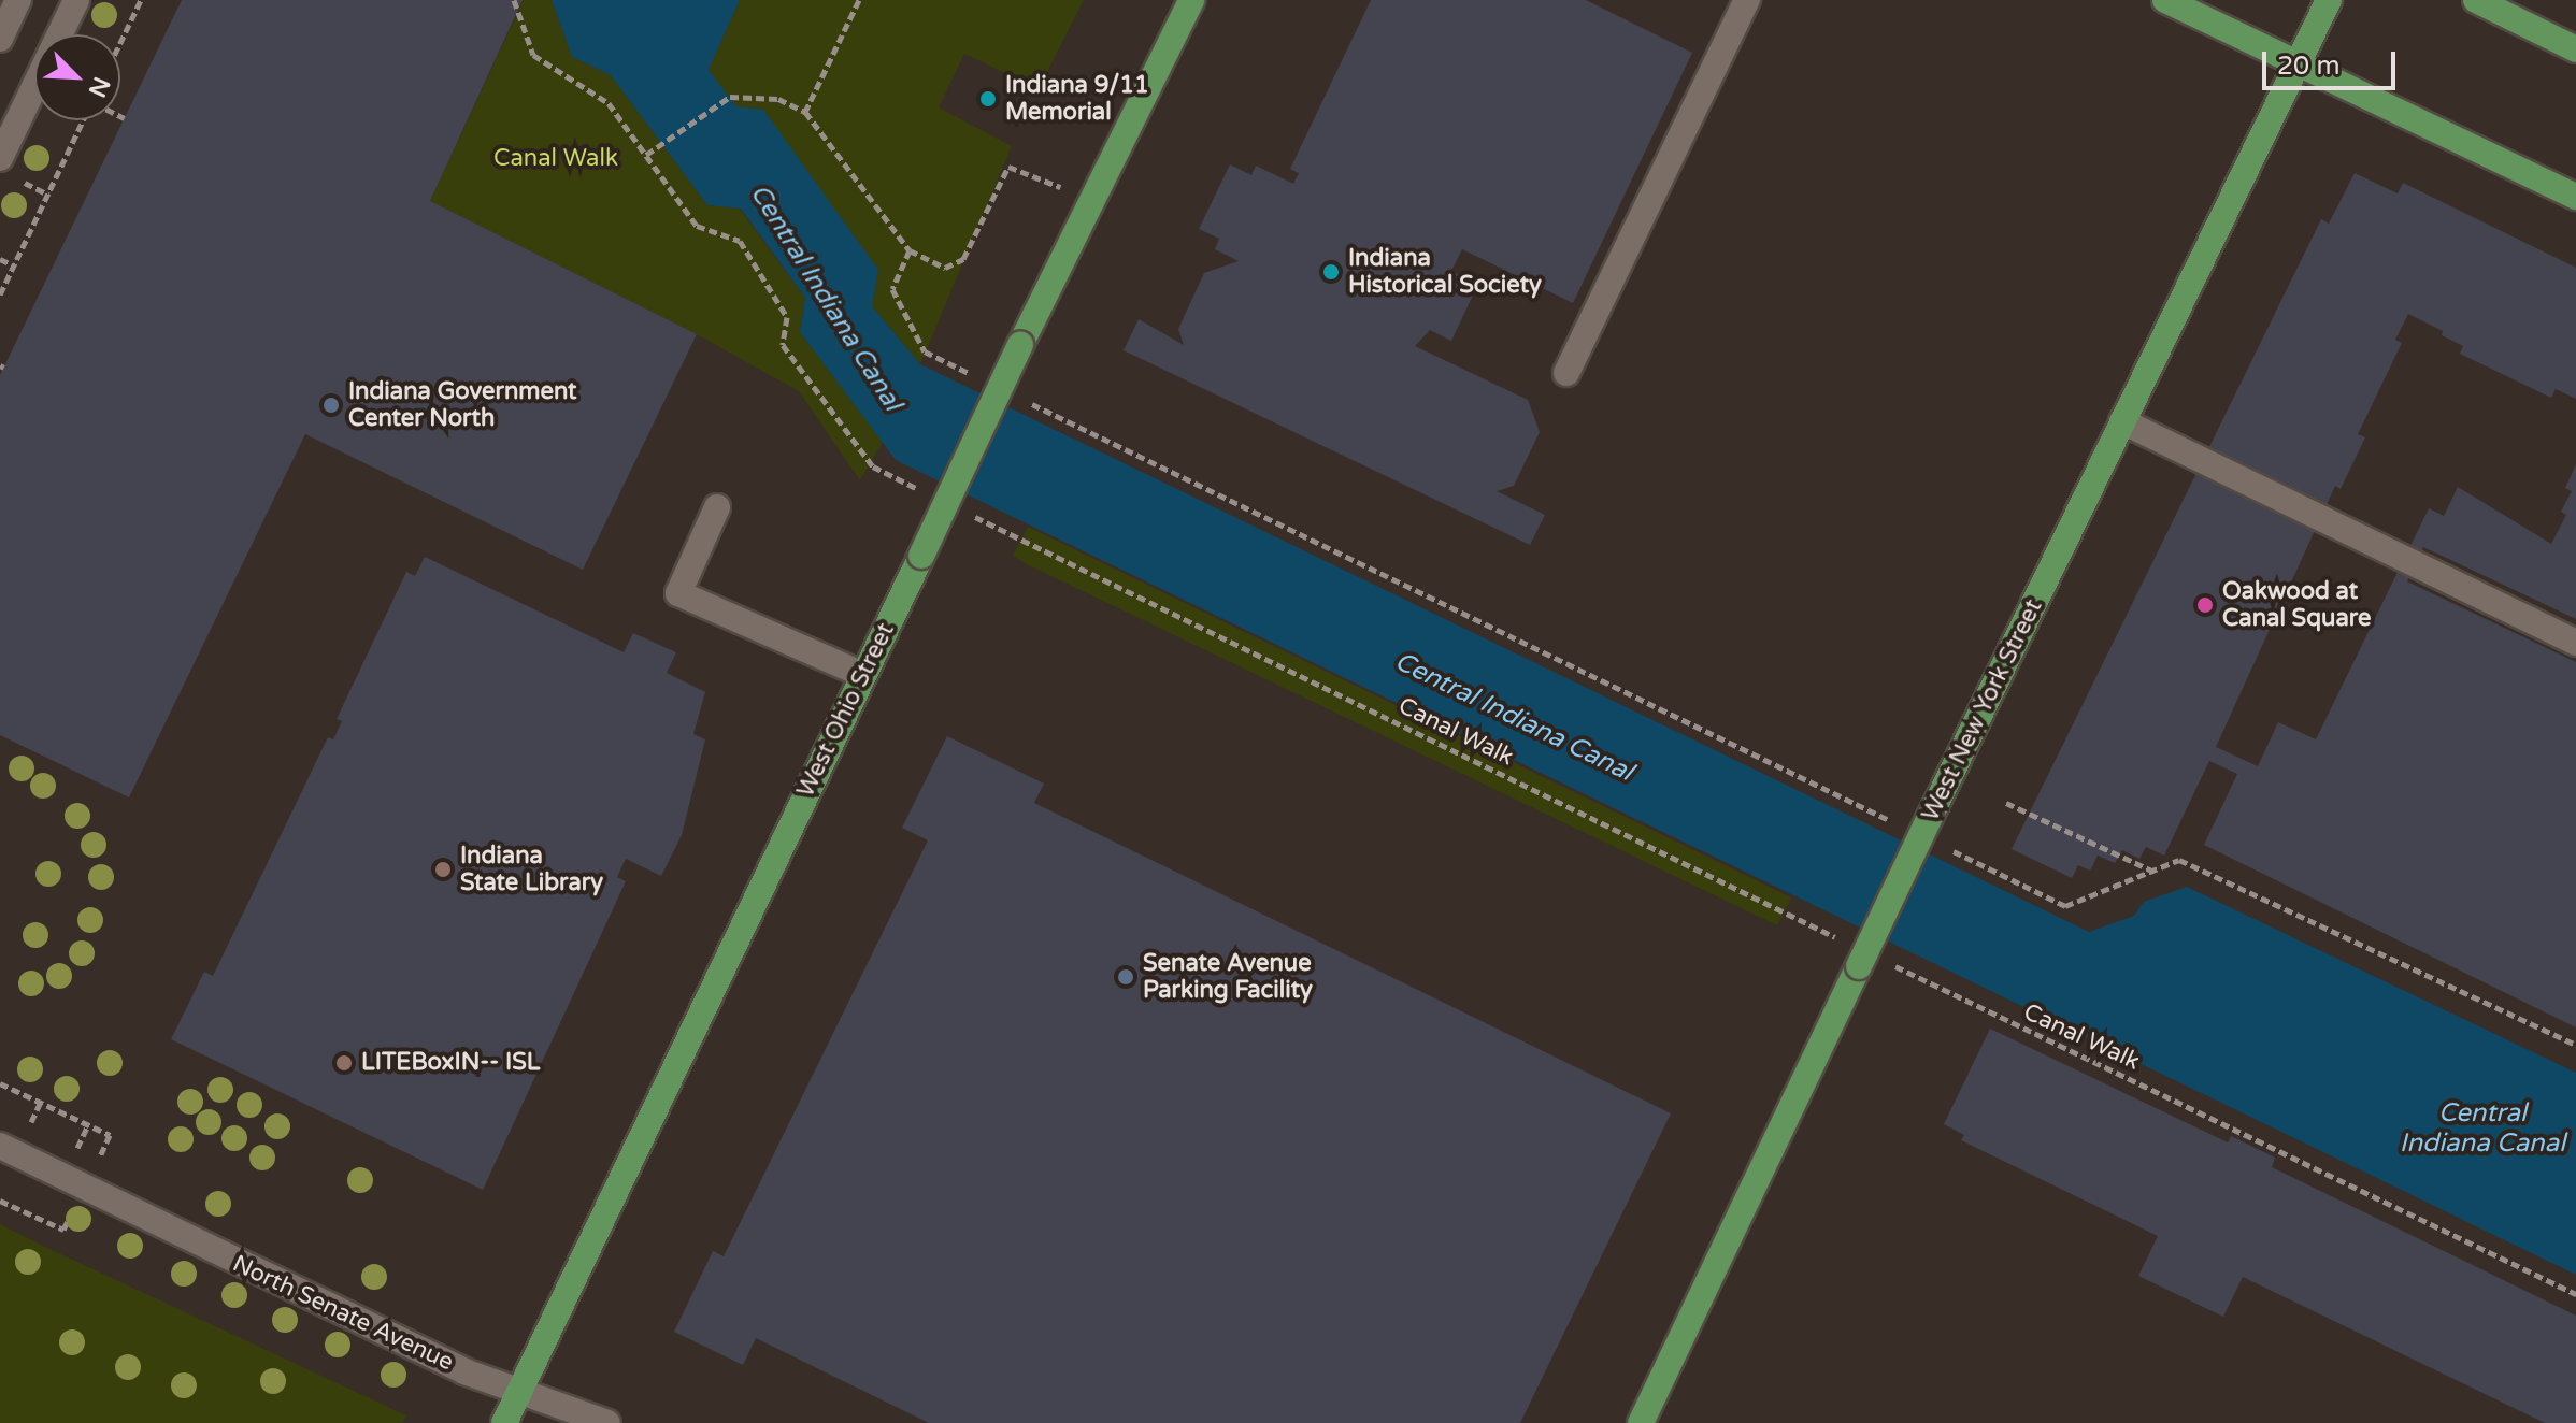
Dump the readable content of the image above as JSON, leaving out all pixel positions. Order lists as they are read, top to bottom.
{
  "streets": {
    "main road": ["West Ohio Street", "West New York Street"],
    "street": ["North Senate Avenue"],
    "path": ["Canal Walk"]
  },
  "crossings": [
    ["West Ohio Street", "North Senate Avenue"],
    ["West New York Street", "Canal Walk"]
  ],
  "water": ["Central Indiana Canal"],
  "parks": ["Canal Walk"],
  "places": [
    "Indiana 9/11 Memorial",
    "Indiana Historical Society",
    "Indiana Government Center North",
    "Oakwood at Canal Square",
    "Indiana State Library",
    "Senate Avenue Parking Facility",
    "LITEBoxIN-- ISL"
  ],
  "scale_bar": "20 m",
  "north": "bottom right"
}
